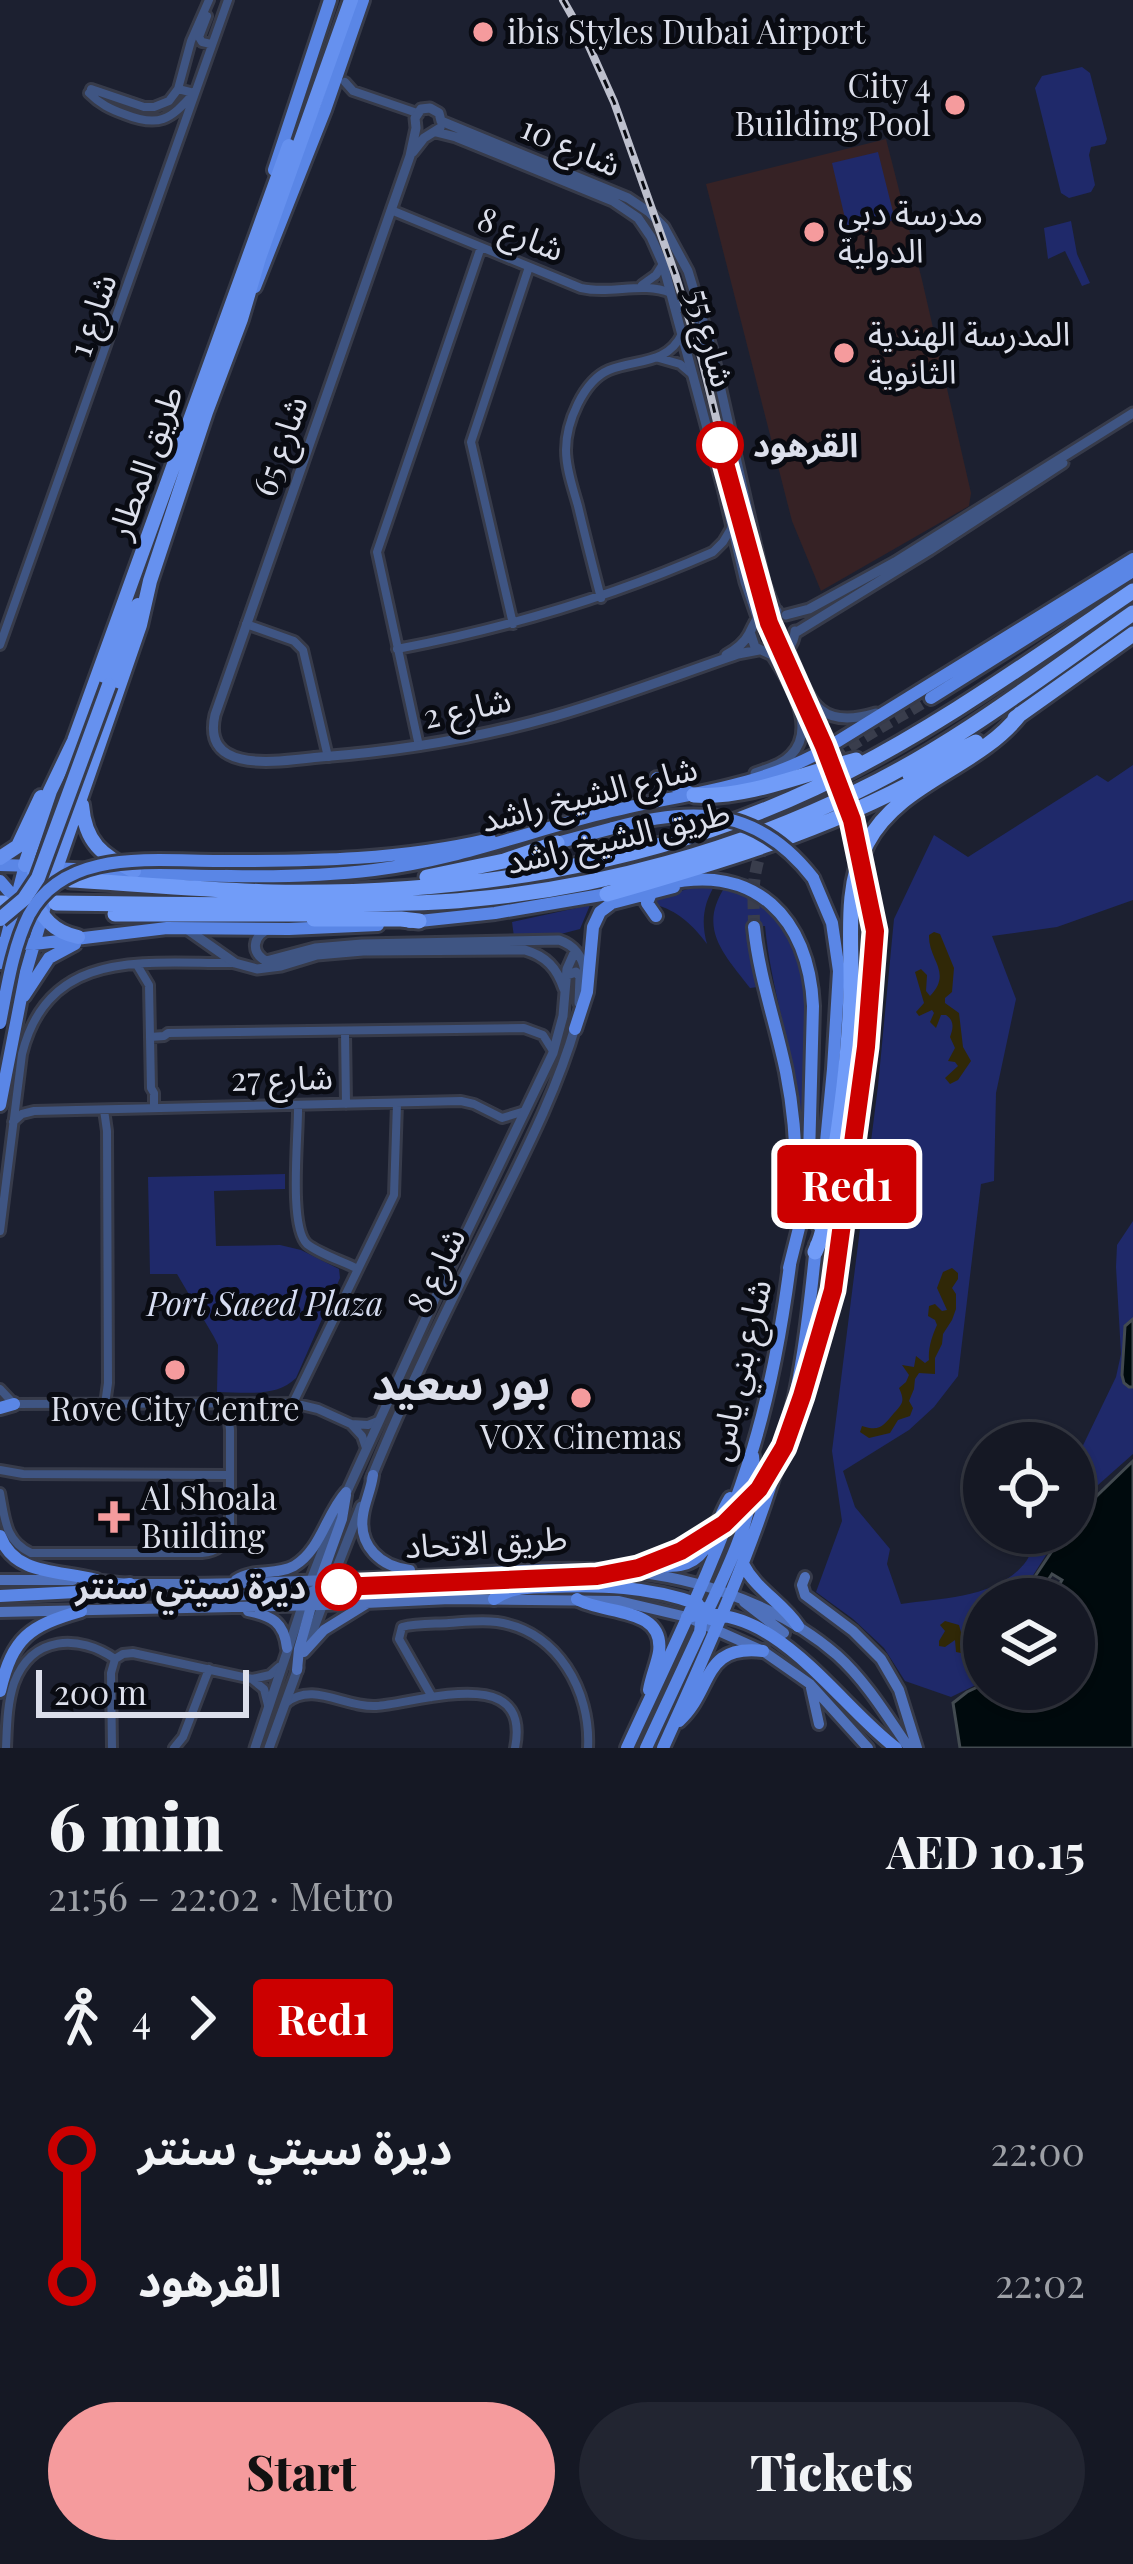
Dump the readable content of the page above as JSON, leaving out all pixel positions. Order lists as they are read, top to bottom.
{
  "streets": {
    "highway": ["طريق المطار", "طريق الشيخ راشد"],
    "main road": ["شارع الشيخ راشد", "شارع بني ياس", "طريق الاتحاد"],
    "street": [
      "شارع 10",
      "شارع 8",
      "شارع 1",
      "شارع 55",
      "شارع 65",
      "شارع 2",
      "شارع 27"
    ]
  },
  "crossings": [
    ["شارع 10", "شارع 55"],
    ["شارع 10", "شارع 65"],
    ["شارع 8", "شارع 55"],
    ["شارع 8", "شارع 65"],
    ["شارع 8", "شارع 27"],
    ["شارع 8", "طريق الاتحاد"],
    ["شارع 55", "شارع 2"],
    ["شارع 65", "شارع 2"],
    ["طريق المطار", "شارع الشيخ راشد"],
    ["طريق المطار", "طريق الشيخ راشد"],
    ["شارع الشيخ راشد", "شارع بني ياس"],
    ["شارع بني ياس", "طريق الاتحاد"]
  ],
  "districts": ["بور سعيد"],
  "parks": ["Port Saeed Plaza"],
  "places": {
    "other": [
      "ibis Styles Dubai Airport",
      "City 4 Building Pool",
      "مدرسة دبي الدولية",
      "المدرسة الهندية الثانوية",
      "القرهود",
      "Rove City Centre",
      "VOX Cinemas",
      "ديرة سيتي سنتر"
    ],
    "health": ["Al Shoala Building"]
  },
  "lines": ["metro line Red1"],
  "scale_bar": "200 m",
  "page": {
    "on_map": "Red1",
    "scale": "200 m",
    "heading": ["6 min", "21:56 – 22:02 · Metro", "AED 10.15"],
    "legs": ["4", "Red1"],
    "list": [
      {
        "name": "ديرة سيتي سنتر",
        "value": "22:00"
      },
      {
        "name": "القرهود",
        "value": "22:02"
      }
    ],
    "buttons": ["Start", "Tickets"]
  }
}
